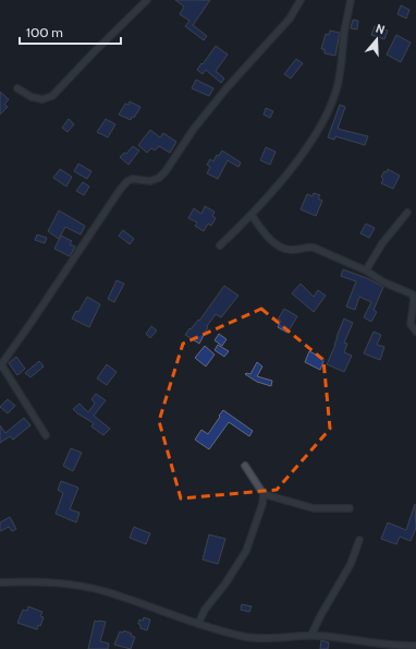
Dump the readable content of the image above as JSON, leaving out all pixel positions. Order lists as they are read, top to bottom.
{
  "scale_bar": "100 m",
  "north": "top"
}
